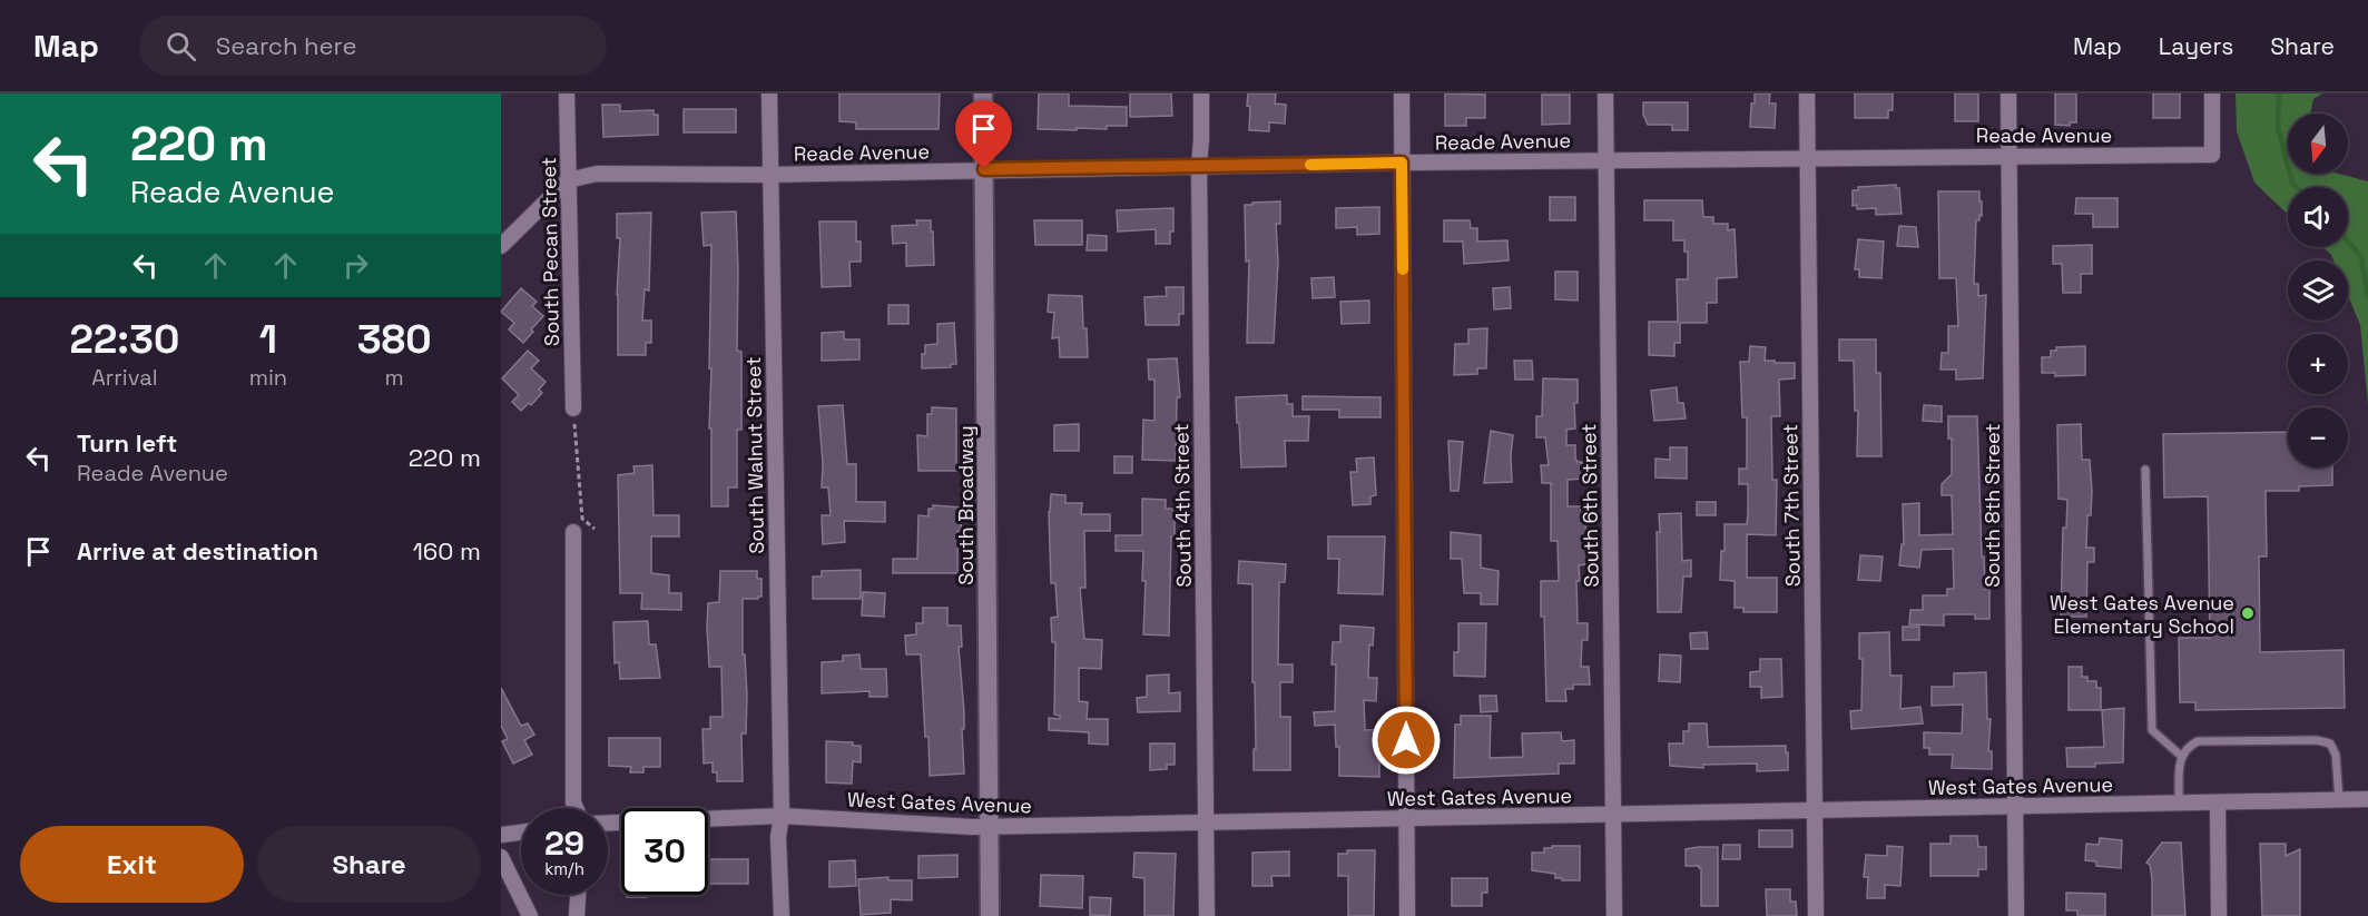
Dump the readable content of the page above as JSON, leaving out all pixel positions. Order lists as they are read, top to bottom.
{
  "streets": {
    "street": [
      "Reade Avenue",
      "South Pecan Street",
      "South Walnut Street",
      "South Broadway",
      "South 4th Street",
      "South 6th Street",
      "South 7th Street",
      "South 8th Street",
      "West Gates Avenue"
    ]
  },
  "crossings": [
    ["Reade Avenue", "South Pecan Street"],
    ["Reade Avenue", "South Walnut Street"],
    ["Reade Avenue", "South Broadway"],
    ["Reade Avenue", "South 4th Street"],
    ["Reade Avenue", "South 6th Street"],
    ["Reade Avenue", "South 7th Street"],
    ["Reade Avenue", "South 8th Street"],
    ["South Walnut Street", "West Gates Avenue"],
    ["South Broadway", "West Gates Avenue"],
    ["South 4th Street", "West Gates Avenue"],
    ["South 6th Street", "West Gates Avenue"],
    ["South 7th Street", "West Gates Avenue"],
    ["South 8th Street", "West Gates Avenue"]
  ],
  "places": ["West Gates Avenue Elementary School"],
  "north": "bottom",
  "page": {
    "header": "Map",
    "search": "Search here",
    "nav": ["Map", "Layers", "Share"],
    "turn": ["220 m", "Reade Avenue"],
    "map_buttons": ["+", "−"],
    "eta": [
      "22:30",
      "Arrival",
      "1",
      "min",
      "380",
      "m"
    ],
    "list": [
      {
        "name": "Turn left",
        "note": "Reade Avenue",
        "value": "220 m"
      },
      {
        "name": "Arrive at destination",
        "value": "160 m"
      }
    ],
    "speed": "29 km/h",
    "limit": "30",
    "buttons": ["Exit", "Share"]
  }
}
